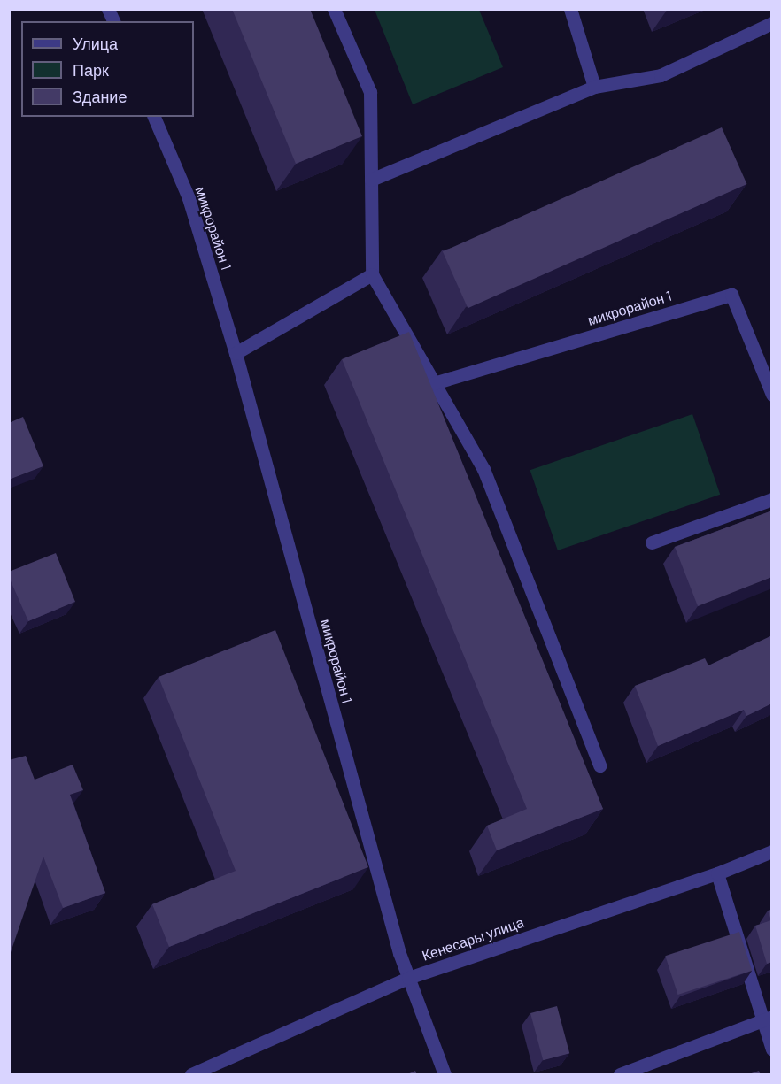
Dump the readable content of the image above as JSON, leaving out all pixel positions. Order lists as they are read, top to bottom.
{
  "streets": {
    "street": ["микрорайон 1", "Кенесары улица"]
  },
  "crossings": [
    ["микрорайон 1", "Кенесары улица"]
  ],
  "legend": ["Улица", "Парк", "Здание"]
}
